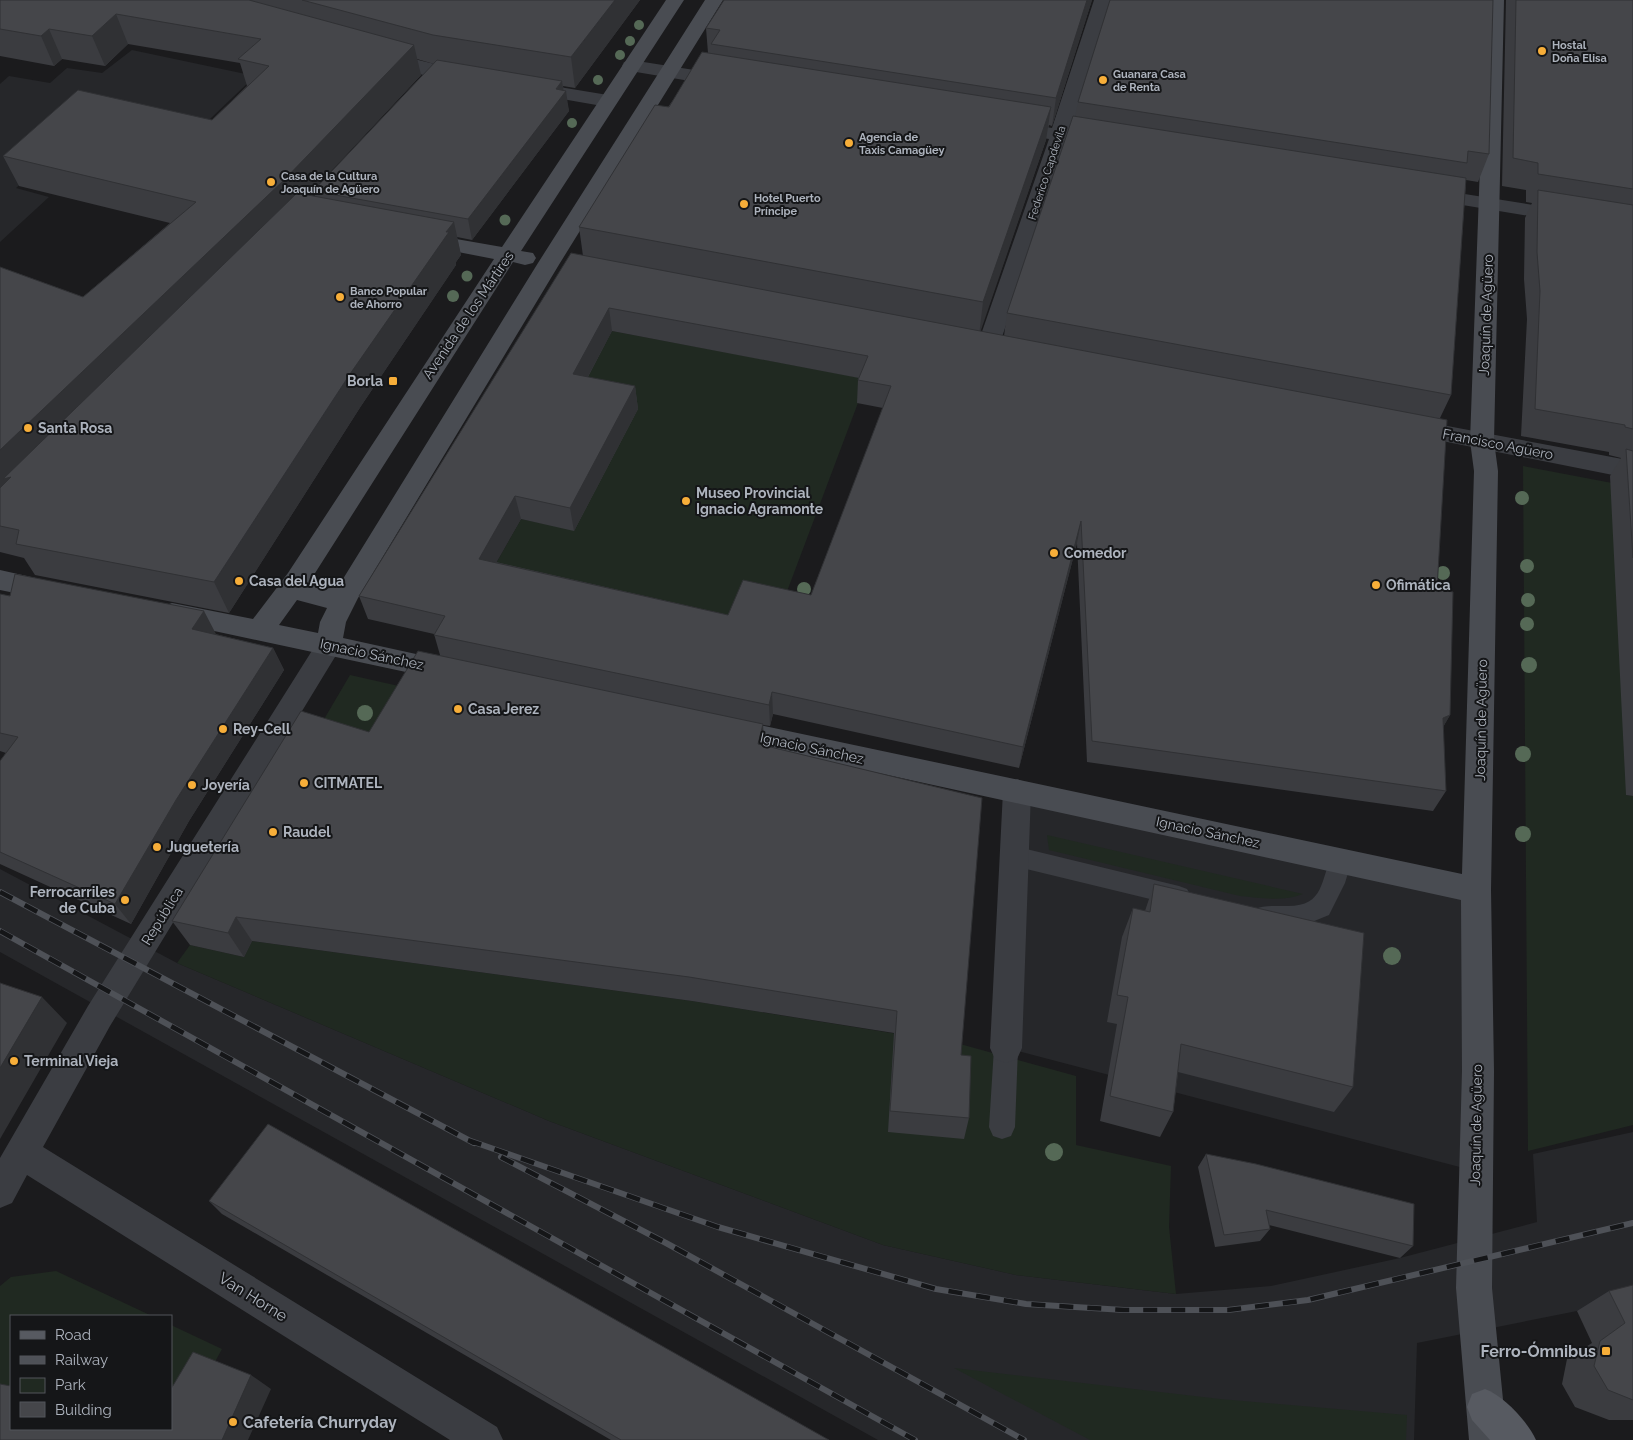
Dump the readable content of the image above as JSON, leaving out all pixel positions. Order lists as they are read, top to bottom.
{
  "streets": {
    "main road": ["Avenida de los Mártires", "Joaquín de Agüero", "Ignacio Sánchez"],
    "street": [
      "Federico Capdevila",
      "Francisco Agüero",
      "República",
      "Van Horne"
    ]
  },
  "crossings": [
    ["Avenida de los Mártires", "Ignacio Sánchez"],
    ["Joaquín de Agüero", "Francisco Agüero"],
    ["Joaquín de Agüero", "Ignacio Sánchez"],
    ["Ignacio Sánchez", "República"],
    ["República", "Van Horne"]
  ],
  "places": {
    "other": [
      "Hostal Doña Elisa",
      "Guanara Casa de Renta",
      "Agencia de Taxis Camagüey",
      "Casa de la Cultura Joaquín de Agüero",
      "Hotel Puerto Príncipe",
      "Banco Popular de Ahorro",
      "Santa Rosa",
      "Museo Provincial Ignacio Agramonte",
      "Comedor",
      "Casa del Agua",
      "Ofimática",
      "Casa Jerez",
      "Rey-Cell",
      "CITMATEL",
      "Joyería",
      "Raudel",
      "Juguetería",
      "Ferrocarriles de Cuba",
      "Terminal Vieja",
      "Cafetería Churryday"
    ],
    "transit": ["Borla", "Ferro-Ómnibus"]
  },
  "legend": [
    "Road",
    "Railway",
    "Park",
    "Building"
  ]
}
